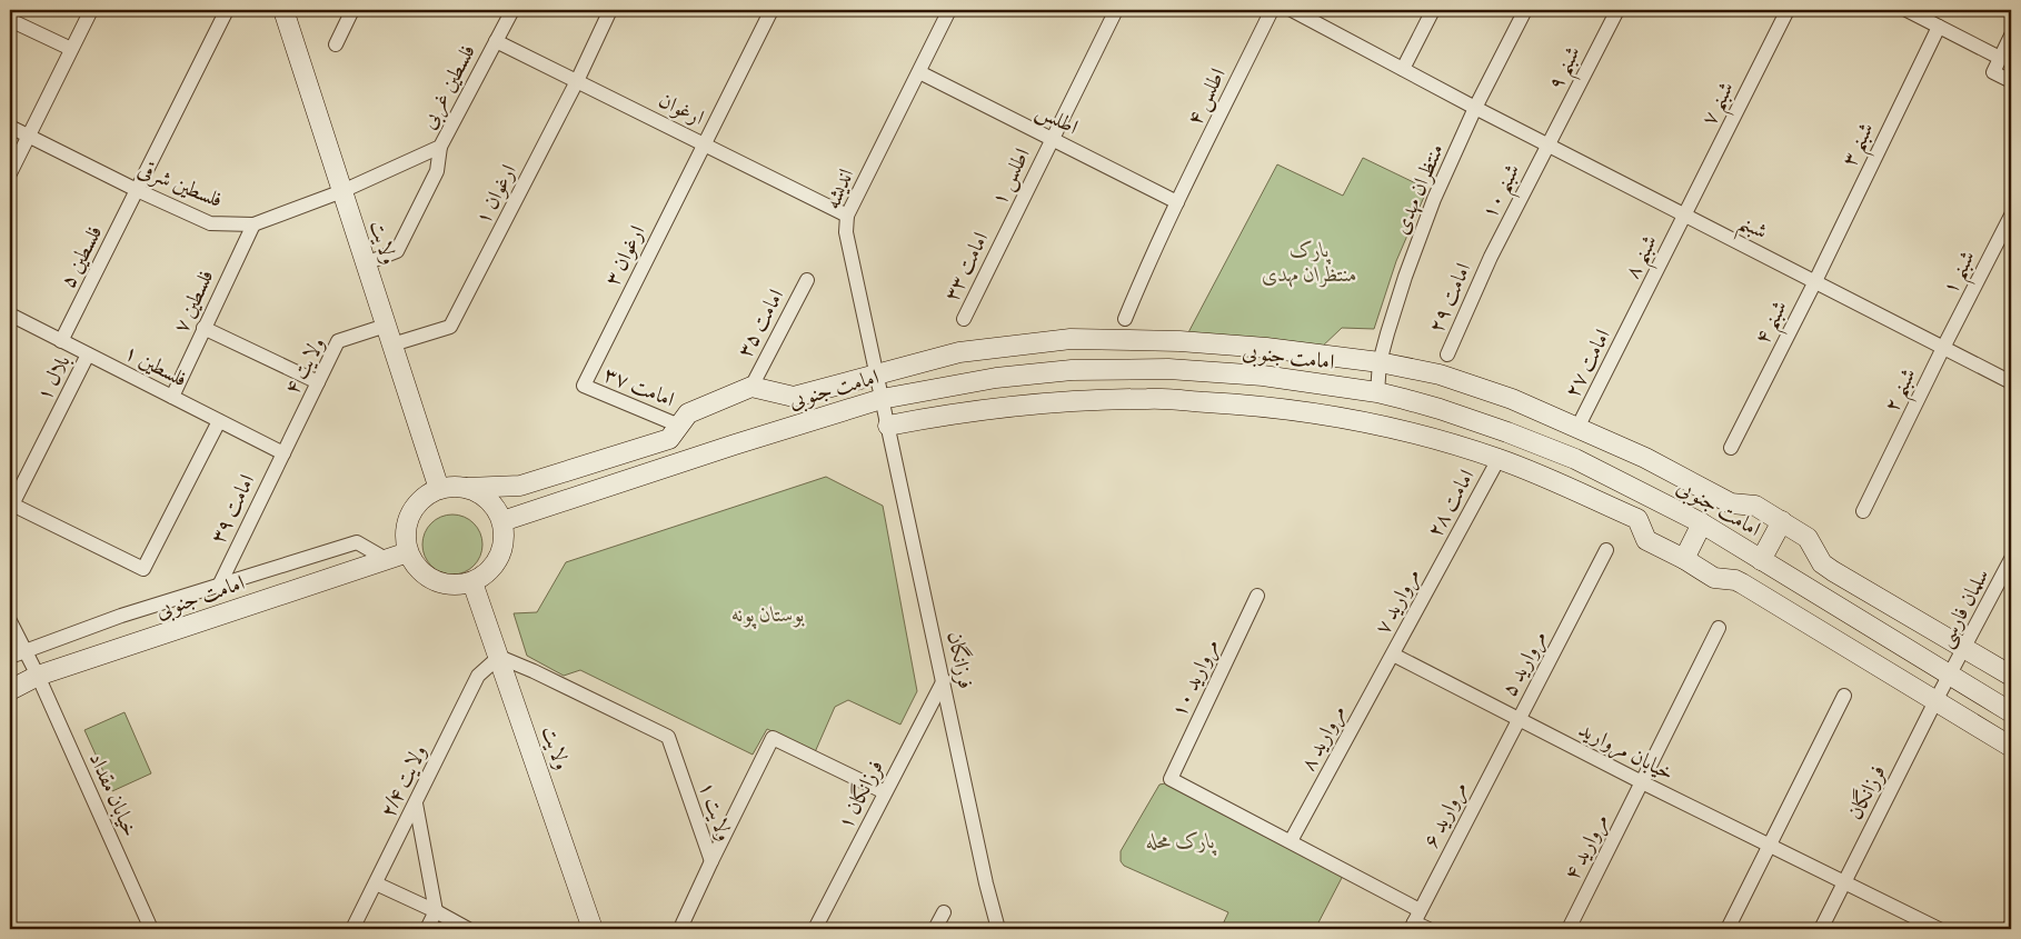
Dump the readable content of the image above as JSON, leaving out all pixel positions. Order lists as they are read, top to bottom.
{
  "streets": {
    "street": [
      "شبنم ۹",
      "فلسطین غربی",
      "اطلس ۴",
      "شبنم ۷",
      "ارغوان",
      "اطلس",
      "شبنم ۳",
      "اطلس ۱",
      "فلسطین شرقی",
      "اندیشه",
      "منتظران مهدی",
      "شبنم ۱۰",
      "ارغوان ۱",
      "شبنم",
      "ولایت",
      "ارغوان ۳",
      "فلسطین ۵",
      "شبنم ۸",
      "امامت ۳۳",
      "شبنم ۱",
      "امامت ۲۹",
      "فلسطین ۷",
      "شبنم ۴",
      "امامت ۳۵",
      "امامت جنوبی",
      "امامت ۲۷",
      "فلسطین ۱",
      "ولایت ۴",
      "بلال ۱",
      "امامت ۳۷",
      "شبنم ۲",
      "امامت ۲۸",
      "امامت ۳۹",
      "مروارید ۷",
      "سلمان فارسی",
      "فرزانگان",
      "مروارید ۵",
      "مروارید ۱۰",
      "مروارید ۸",
      "خیابان مروارید",
      "ولایت ۲/۴",
      "خیابان مقداد",
      "فرزانگان ۱",
      "ولایت ۱",
      "مروارید ۶",
      "مروارید ۴"
    ]
  },
  "crossings": [
    ["شبنم ۹", "شبنم ۱۰"],
    ["شبنم ۹", "شبنم"],
    ["فلسطین غربی", "ارغوان"],
    ["فلسطین غربی", "فلسطین شرقی"],
    ["فلسطین غربی", "ولایت"],
    ["اطلس ۴", "اطلس"],
    ["شبنم ۷", "شبنم"],
    ["شبنم ۷", "شبنم ۸"],
    ["ارغوان", "اندیشه"],
    ["ارغوان", "ارغوان ۱"],
    ["ارغوان", "ارغوان ۳"],
    ["اطلس", "اطلس ۱"],
    ["اطلس", "اندیشه"],
    ["شبنم ۳", "شبنم"],
    ["شبنم ۳", "شبنم ۴"],
    ["اطلس ۱", "امامت ۳۳"],
    ["فلسطین شرقی", "ولایت"],
    ["فلسطین شرقی", "فلسطین ۵"],
    ["فلسطین شرقی", "فلسطین ۷"],
    ["اندیشه", "امامت جنوبی"],
    ["اندیشه", "فرزانگان"],
    ["منتظران مهدی", "شبنم"],
    ["منتظران مهدی", "امامت جنوبی"],
    ["شبنم ۱۰", "شبنم"],
    ["شبنم ۱۰", "امامت ۲۹"],
    ["ارغوان ۱", "ولایت"],
    ["شبنم", "شبنم ۸"],
    ["شبنم", "شبنم ۱"],
    ["شبنم", "شبنم ۴"],
    ["شبنم", "شبنم ۲"],
    ["ولایت", "امامت جنوبی"],
    ["ولایت", "ولایت ۴"],
    ["ولایت", "ولایت ۲/۴"],
    ["ولایت", "ولایت ۱"],
    ["ارغوان ۳", "امامت ۳۷"],
    ["فلسطین ۵", "فلسطین ۱"],
    ["شبنم ۸", "امامت ۲۷"],
    ["شبنم ۱", "شبنم ۲"],
    ["فلسطین ۷", "فلسطین ۱"],
    ["امامت جنوبی", "سلمان فارسی"],
    ["امامت جنوبی", "فرزانگان"],
    ["امامت جنوبی", "خیابان مقداد"],
    ["فلسطین ۱", "ولایت ۴"],
    ["فلسطین ۱", "بلال ۱"],
    ["فلسطین ۱", "امامت ۳۹"],
    ["ولایت ۴", "امامت ۳۹"],
    ["امامت ۲۸", "مروارید ۷"],
    ["مروارید ۷", "مروارید ۸"],
    ["مروارید ۷", "خیابان مروارید"],
    ["سلمان فارسی", "فرزانگان"],
    ["فرزانگان", "خیابان مروارید"],
    ["فرزانگان", "فرزانگان ۱"],
    ["مروارید ۵", "خیابان مروارید"],
    ["مروارید ۵", "مروارید ۶"],
    ["مروارید ۱۰", "مروارید ۸"],
    ["مروارید ۸", "خیابان مروارید"],
    ["خیابان مروارید", "مروارید ۶"],
    ["خیابان مروارید", "مروارید ۴"],
    ["ولایت ۲/۴", "ولایت ۱"],
    ["فرزانگان ۱", "ولایت ۱"]
  ],
  "parks": ["پارک منتظران مهدی", "بوستان پونه", "پارک محله"]
}
